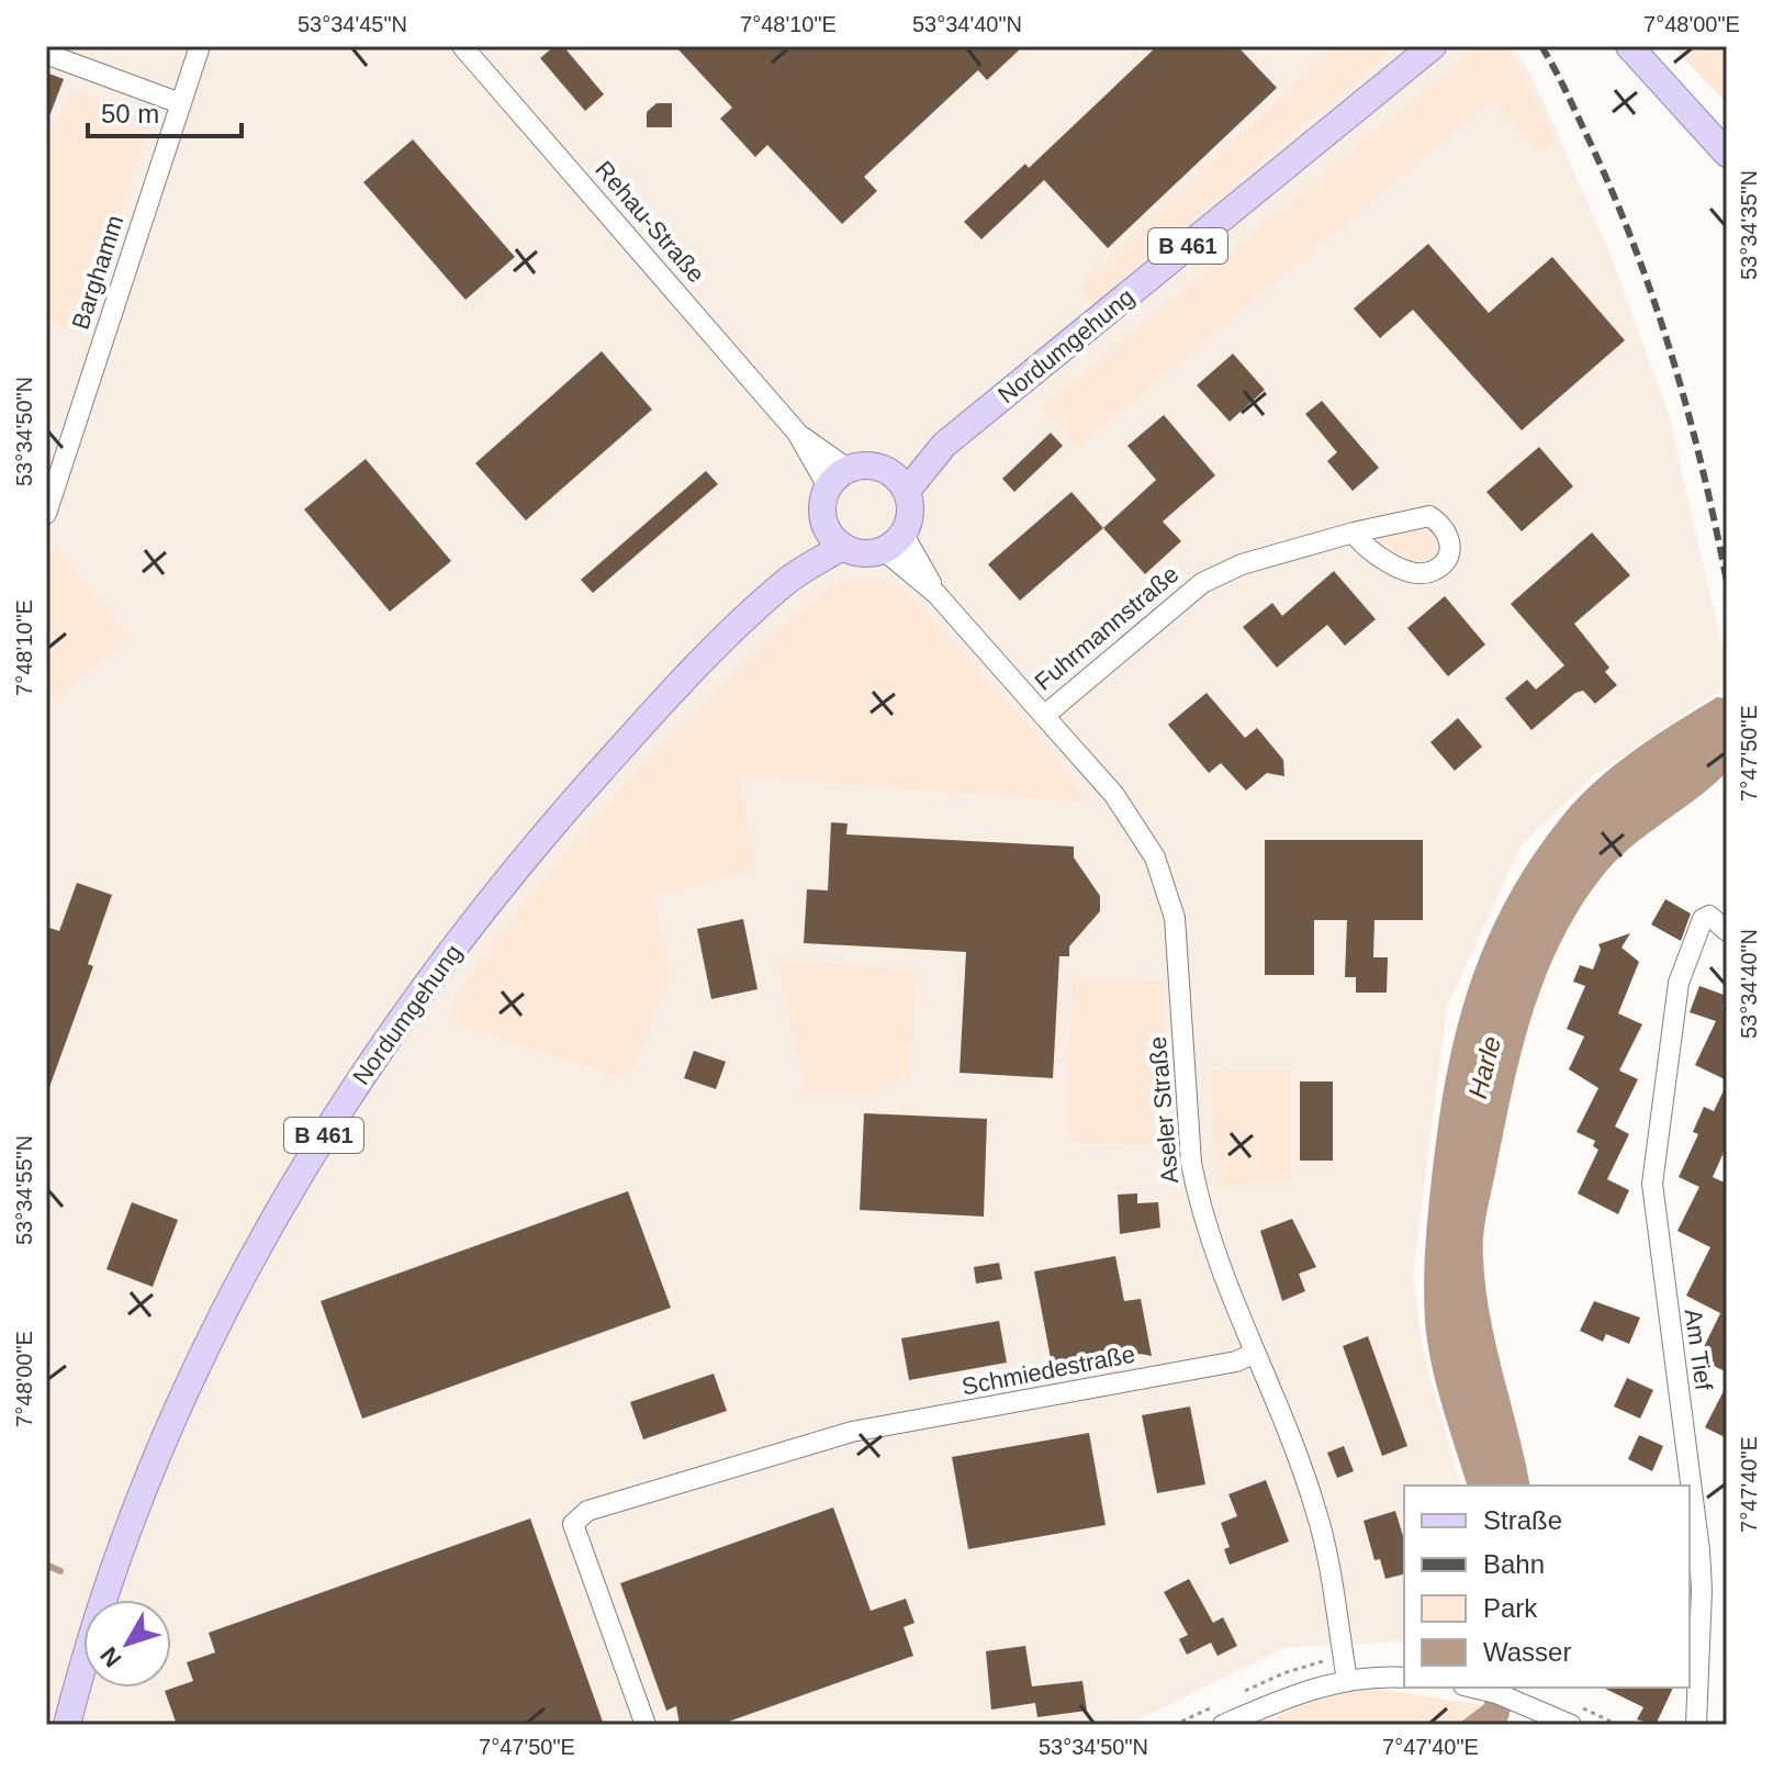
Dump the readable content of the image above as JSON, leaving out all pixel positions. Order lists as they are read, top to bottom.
{
  "streets": {
    "main road": ["B 461", "Nordumgehung"],
    "street": [
      "Rehau-Straße",
      "Barghamm",
      "Fuhrmannstraße",
      "Aseler Straße",
      "Am Tief",
      "Schmiedestraße"
    ]
  },
  "crossings": [
    ["Rehau-Straße", "Nordumgehung"],
    ["Rehau-Straße", "Aseler Straße"],
    ["Nordumgehung", "Aseler Straße"],
    ["Fuhrmannstraße", "Aseler Straße"],
    ["Aseler Straße", "Schmiedestraße"]
  ],
  "water": ["Harle"],
  "legend": [
    "Straße",
    "Bahn",
    "Park",
    "Wasser"
  ],
  "scale_bar": "50 m",
  "north": "bottom left",
  "coordinates": [
    "53°34'45\"N",
    "7°48'10\"E",
    "53°34'40\"N",
    "7°48'00\"E",
    "53°34'35\"N",
    "53°34'50\"N",
    "7°47'50\"E",
    "53°34'55\"N",
    "7°47'40\"E"
  ]
}
